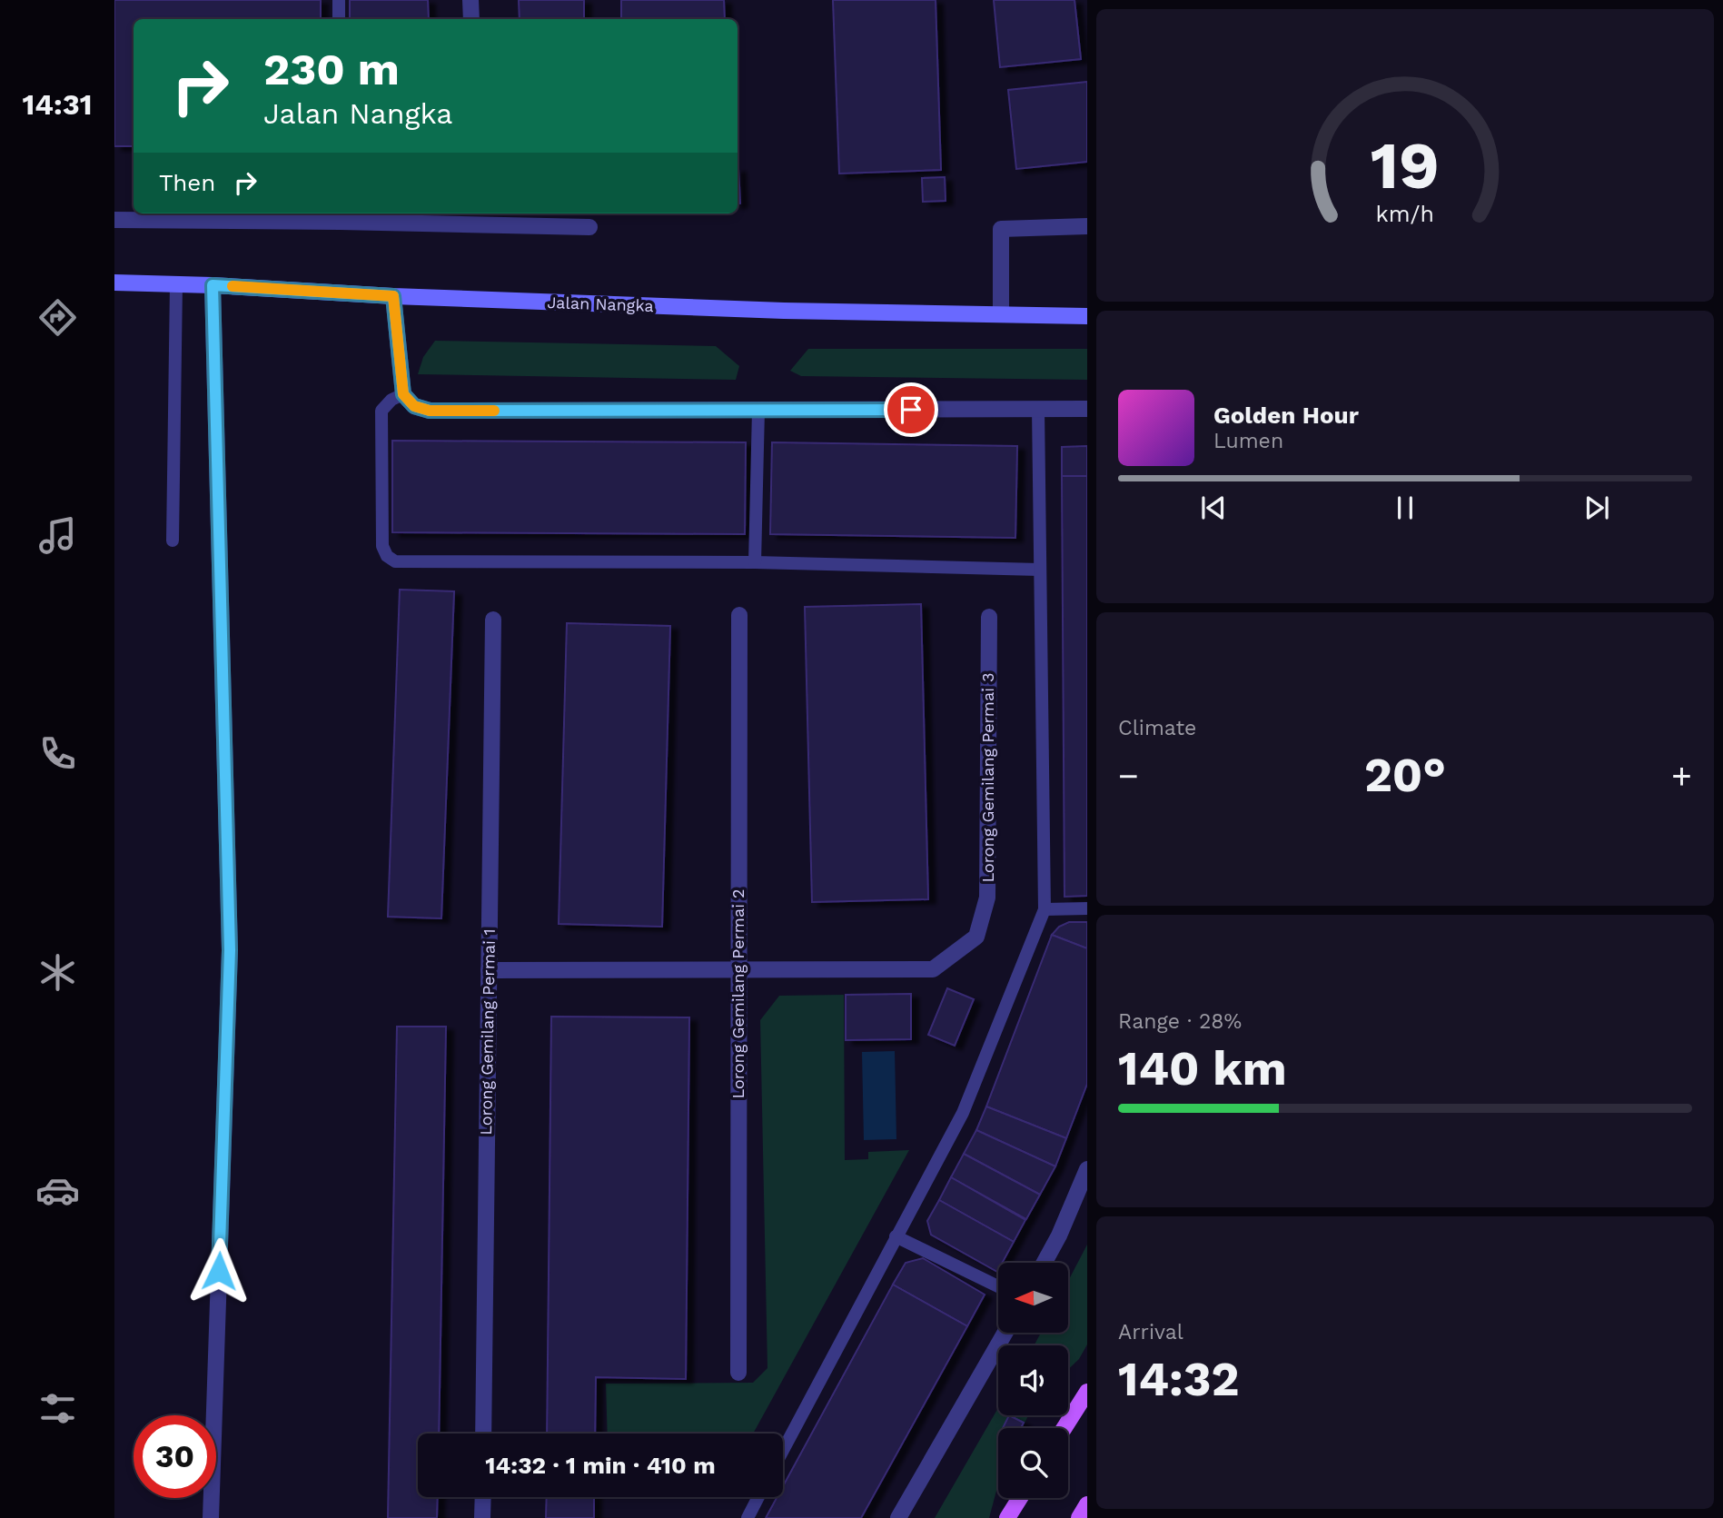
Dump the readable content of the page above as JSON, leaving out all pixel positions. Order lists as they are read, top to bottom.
{
  "streets": {
    "street": [
      "Jalan Nangka",
      "Lorong Gemilang Permai 3",
      "Lorong Gemilang Permai 2",
      "Lorong Gemilang Permai 1"
    ]
  },
  "crossings": [
    ["Lorong Gemilang Permai 3", "Lorong Gemilang Permai 2"]
  ],
  "north": "left",
  "page": {
    "tabs": "14:31",
    "turn": ["230 m", "Jalan Nangka"],
    "then": "Then",
    "song": ["Golden Hour", "Lumen"],
    "tile": [
      "Climate",
      ["Range · 28%", "140 km"],
      ["Arrival", "14:32"]
    ],
    "heat": ["−", "20°", "+"],
    "limit": "30",
    "trip": "14:32 · 1 min · 410 m",
    "gauge": ["19", "km/h"]
  }
}
